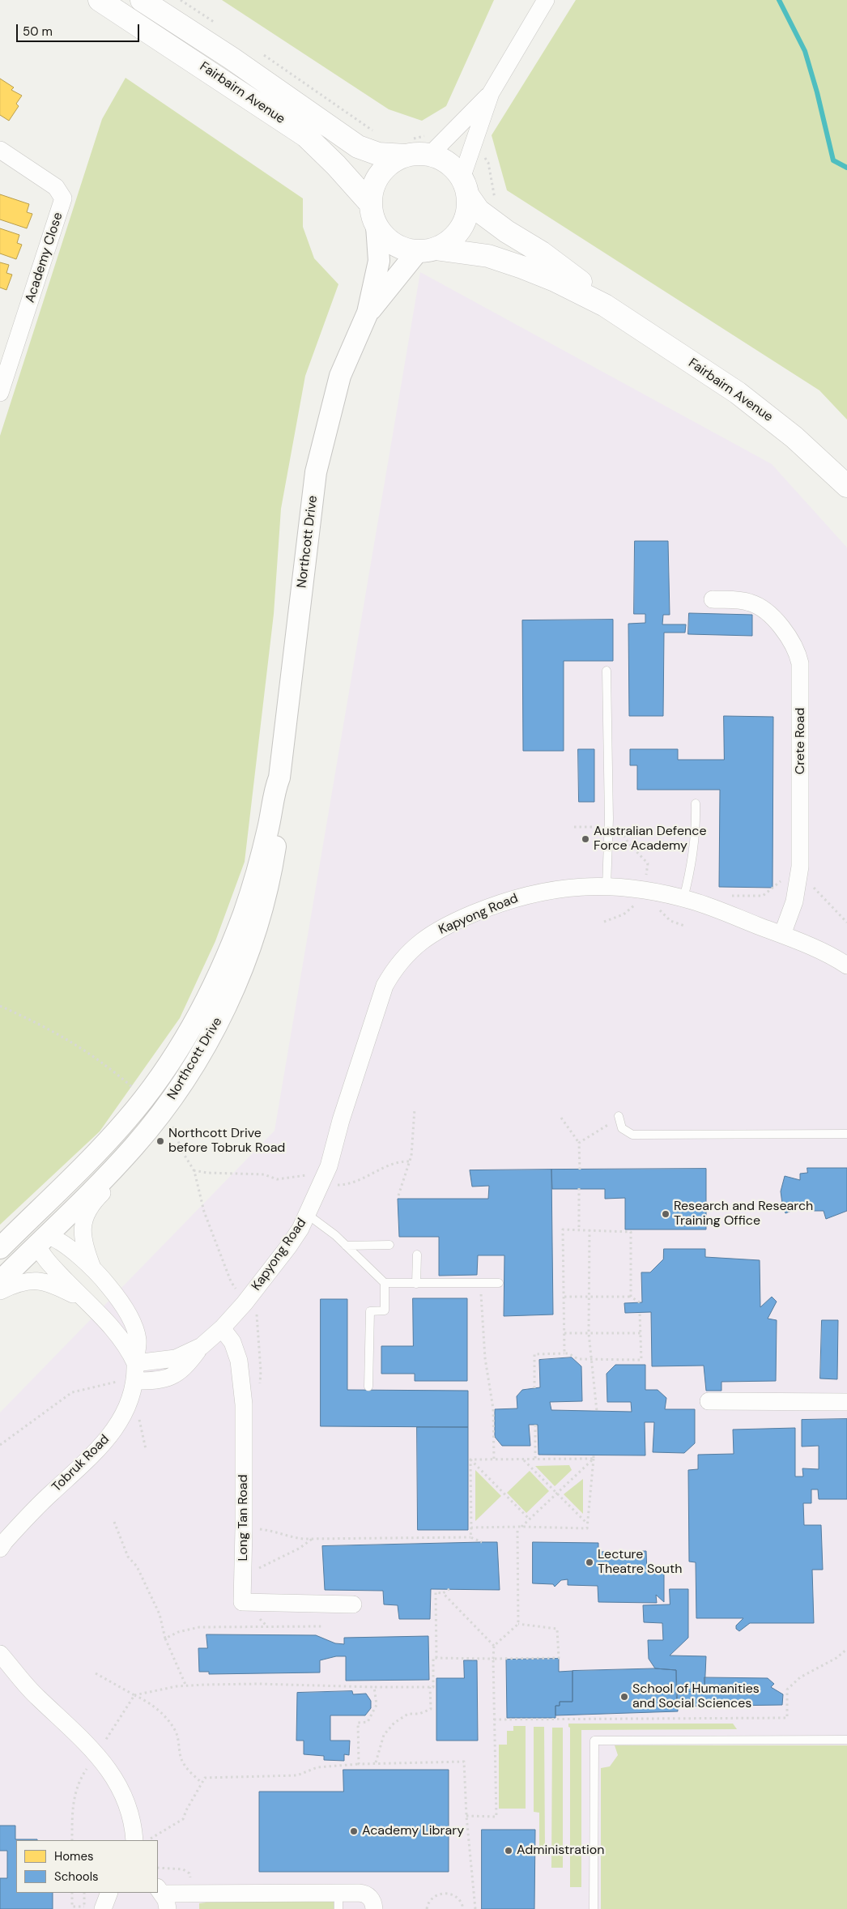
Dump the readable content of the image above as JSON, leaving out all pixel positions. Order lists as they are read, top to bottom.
{
  "streets": {
    "main road": ["Fairbairn Avenue"],
    "street": [
      "Academy Close",
      "Northcott Drive",
      "Crete Road",
      "Kapyong Road",
      "Tobruk Road",
      "Long Tan Road"
    ]
  },
  "crossings": [
    ["Fairbairn Avenue", "Northcott Drive"],
    ["Northcott Drive", "Tobruk Road"],
    ["Crete Road", "Kapyong Road"],
    ["Kapyong Road", "Tobruk Road"],
    ["Kapyong Road", "Long Tan Road"]
  ],
  "places": [
    "Australian Defence Force Academy",
    "Northcott Drive before Tobruk Road",
    "Research and Research Training Office",
    "Lecture Theatre South",
    "School of Humanities and Social Sciences",
    "Academy Library",
    "Administration"
  ],
  "legend": ["Homes", "Schools"],
  "scale_bar": "50 m"
}
